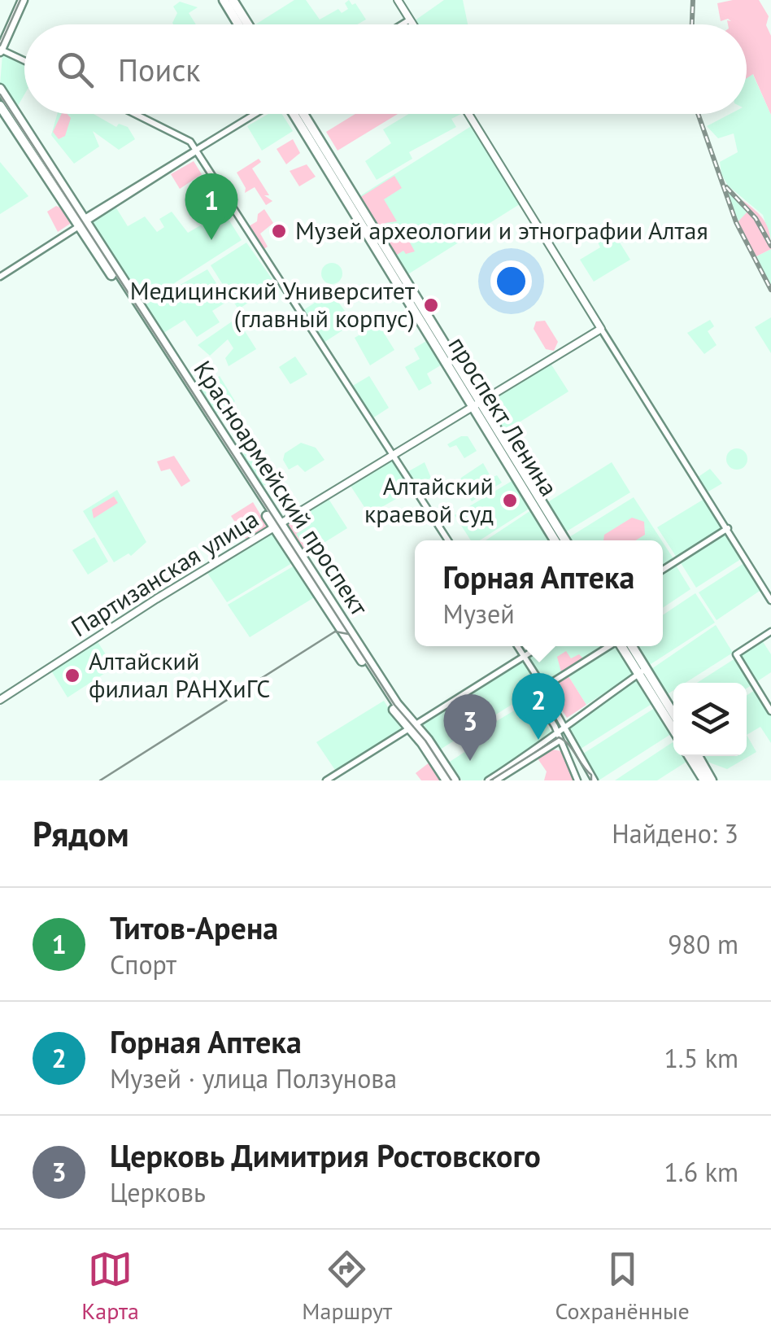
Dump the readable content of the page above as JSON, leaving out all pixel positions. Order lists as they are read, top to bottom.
{
  "streets": {
    "main road": ["проспект Ленина", "Красноармейский проспект", "Партизанская улица"]
  },
  "crossings": [
    ["проспект Ленина", "Партизанская улица"],
    ["Красноармейский проспект", "Партизанская улица"]
  ],
  "places": [
    "Музей археологии и этнографии Алтая",
    "Медицинский Университет (главный корпус)",
    "Алтайский краевой суд",
    "Алтайский филиал РАНХиГС"
  ],
  "page": {
    "search": "Поиск",
    "pins": ["1", "2", "3"],
    "popup": ["Горная Аптека", "Музей"],
    "heading": ["Рядом", "Найдено: 3"],
    "list": [
      {
        "mark": "1",
        "name": "Титов-Арена",
        "note": "Спорт",
        "value": "980 m"
      },
      {
        "mark": "2",
        "name": "Горная Аптека",
        "note": "Музей · улица Ползунова",
        "value": "1.5 km"
      },
      {
        "mark": "3",
        "name": "Церковь Димитрия Ростовского",
        "note": "Церковь",
        "value": "1.6 km"
      }
    ],
    "nav": ["Карта", "Маршрут", "Сохранённые"]
  }
}
